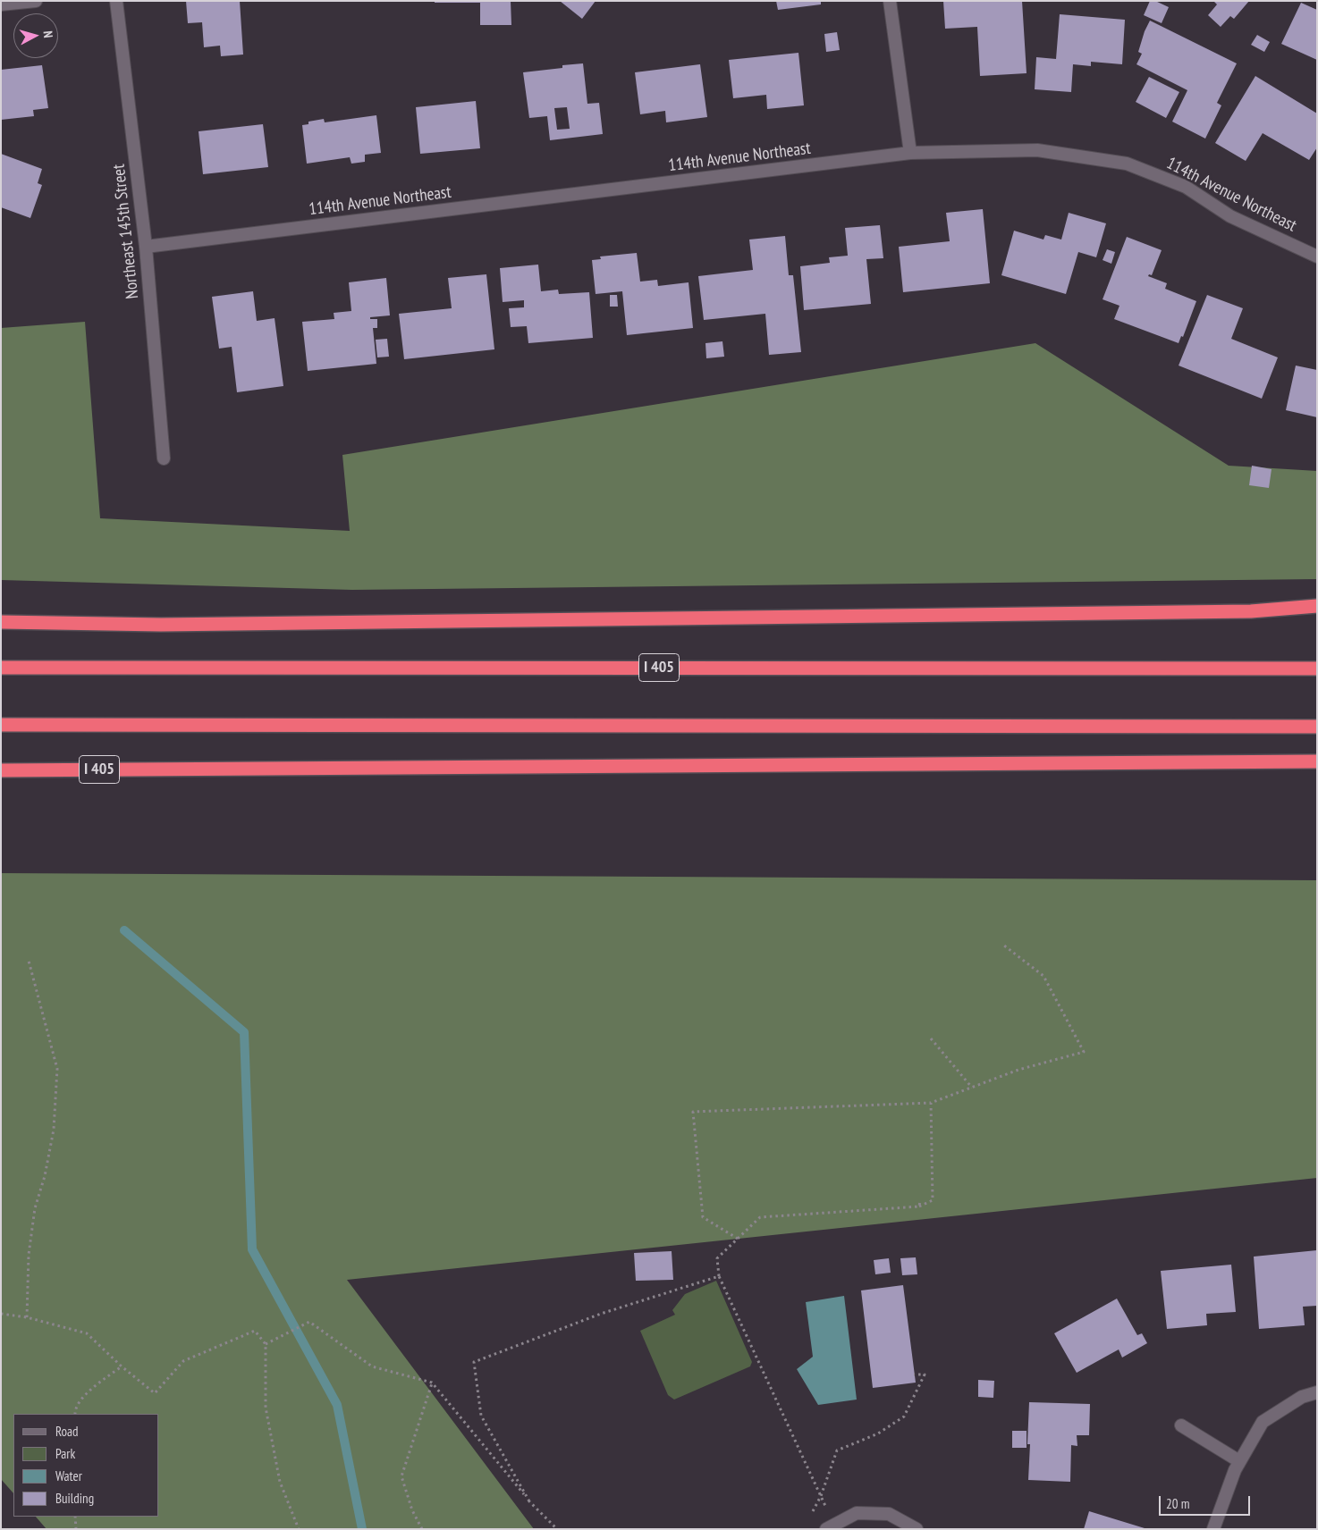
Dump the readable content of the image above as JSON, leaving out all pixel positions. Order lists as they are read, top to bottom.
{
  "streets": {
    "highway": ["I 405"],
    "street": ["114th Avenue Northeast", "Northeast 145th Street"]
  },
  "crossings": [
    ["114th Avenue Northeast", "Northeast 145th Street"]
  ],
  "legend": [
    "Road",
    "Park",
    "Water",
    "Building"
  ],
  "scale_bar": "20 m",
  "north": "right"
}
